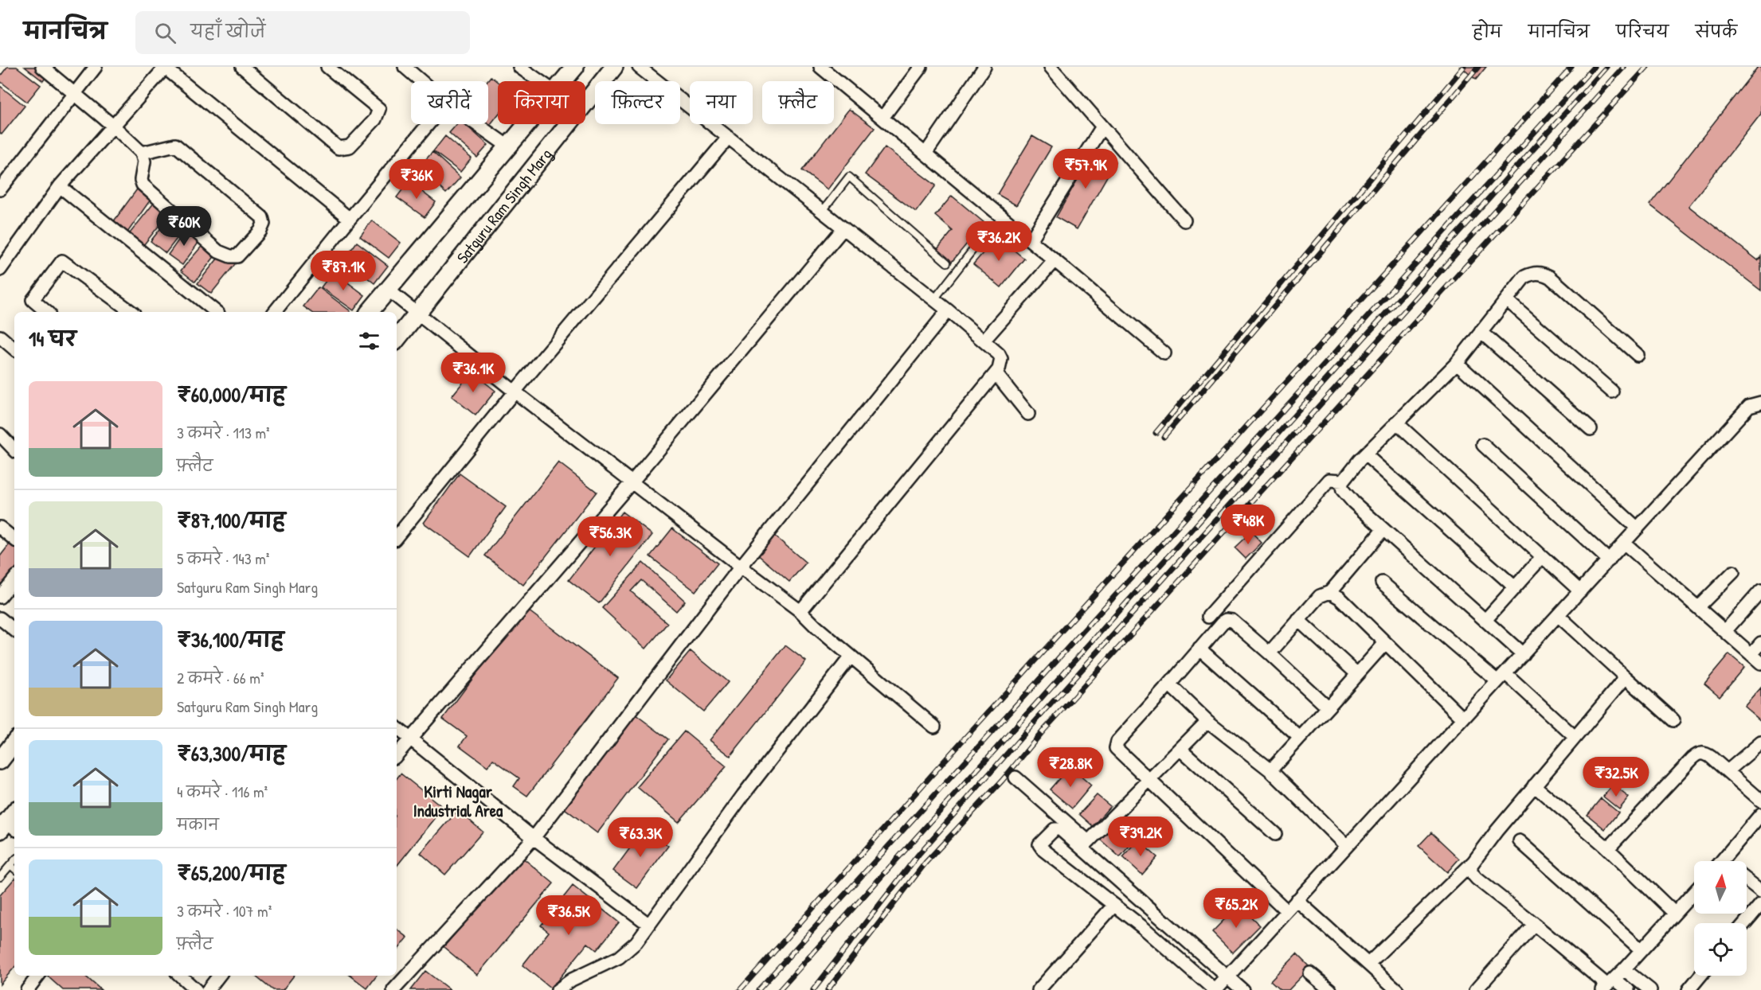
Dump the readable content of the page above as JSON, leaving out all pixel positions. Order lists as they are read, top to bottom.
{
  "streets": {
    "main road": ["Satguru Ram Singh Marg"]
  },
  "districts": ["Kirti Nagar Industrial Area"],
  "north": "top",
  "page": {
    "header": "मानचित्र",
    "search": "यहाँ खोजें",
    "nav": [
      "होम",
      "मानचित्र",
      "परिचय",
      "संपर्क"
    ],
    "chip": [
      "खरीदें",
      "किराया",
      "फ़िल्टर",
      "नया",
      "फ़्लैट"
    ],
    "price": [
      "₹57.9K",
      "₹36K",
      "₹60K",
      "₹36.2K",
      "₹87.1K",
      "₹36.1K",
      "₹48K",
      "₹56.3K",
      "₹28.8K",
      "₹32.5K",
      "₹39.2K",
      "₹63.3K",
      "₹65.2K",
      "₹36.5K"
    ],
    "heading": "14 घर",
    "list": [
      {
        "name": "₹60,000/माह",
        "note": "3 कमरे · 113 m² · फ़्लैट"
      },
      {
        "name": "₹87,100/माह",
        "note": "5 कमरे · 143 m² · Satguru Ram Singh Marg"
      },
      {
        "name": "₹36,100/माह",
        "note": "2 कमरे · 66 m² · Satguru Ram Singh Marg"
      },
      {
        "name": "₹63,300/माह",
        "note": "4 कमरे · 116 m² · मकान"
      },
      {
        "name": "₹65,200/माह",
        "note": "3 कमरे · 107 m² · फ़्लैट"
      }
    ]
  }
}
